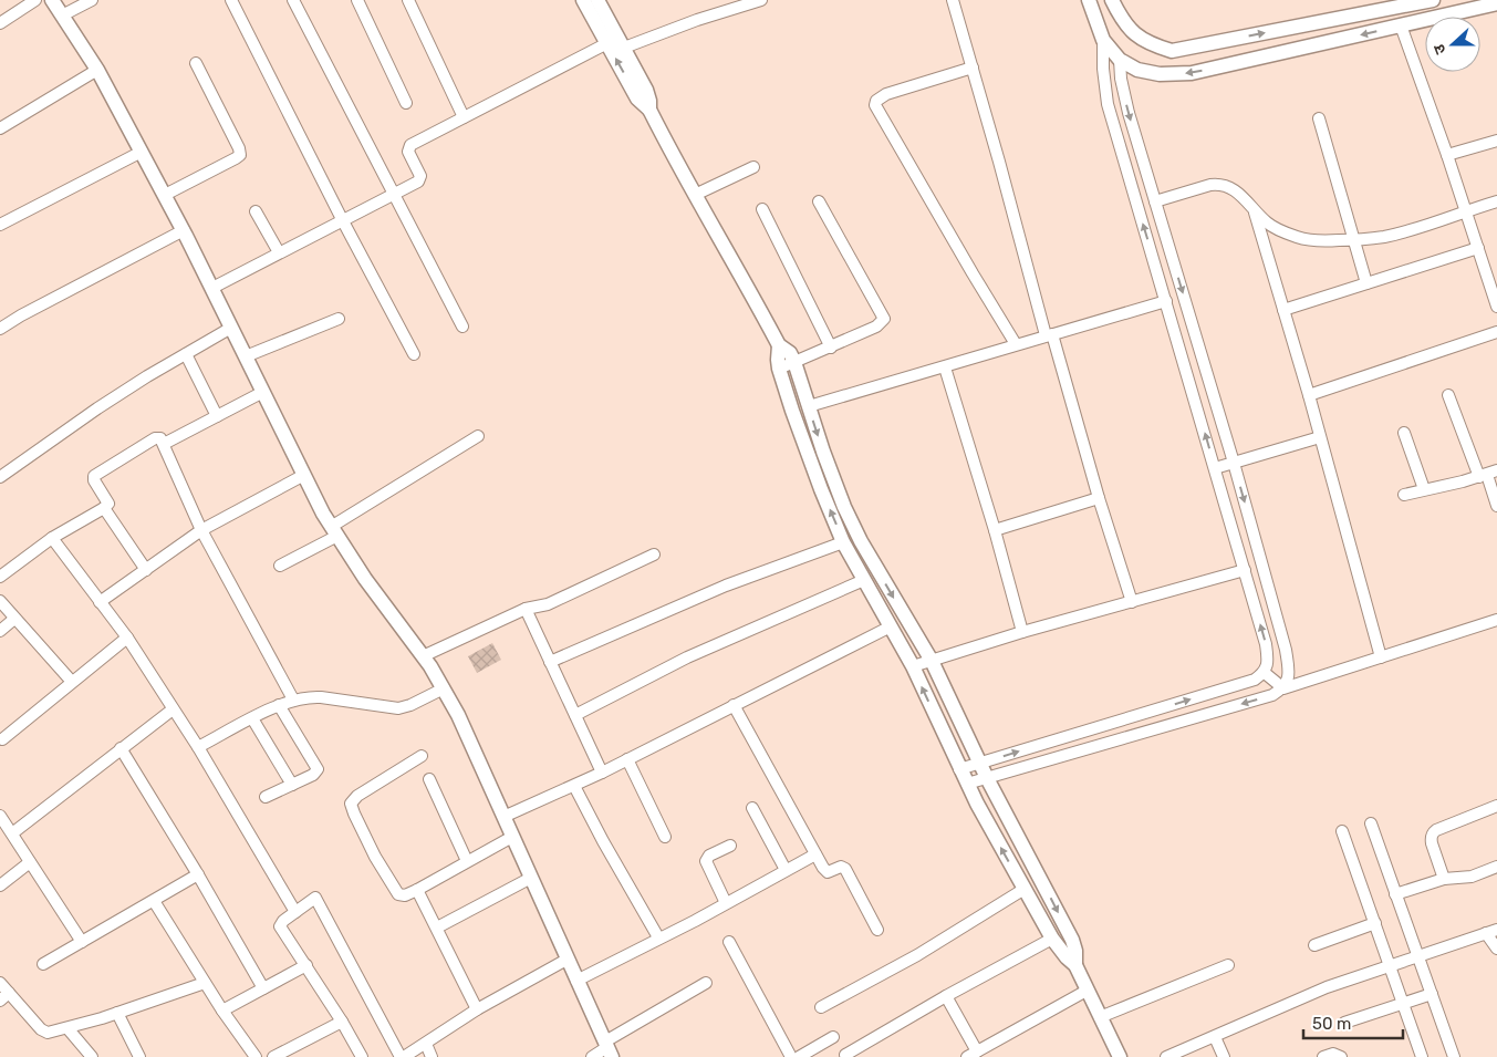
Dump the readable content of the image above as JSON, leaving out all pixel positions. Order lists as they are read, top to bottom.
{
  "scale_bar": "50 m",
  "north": "left"
}
